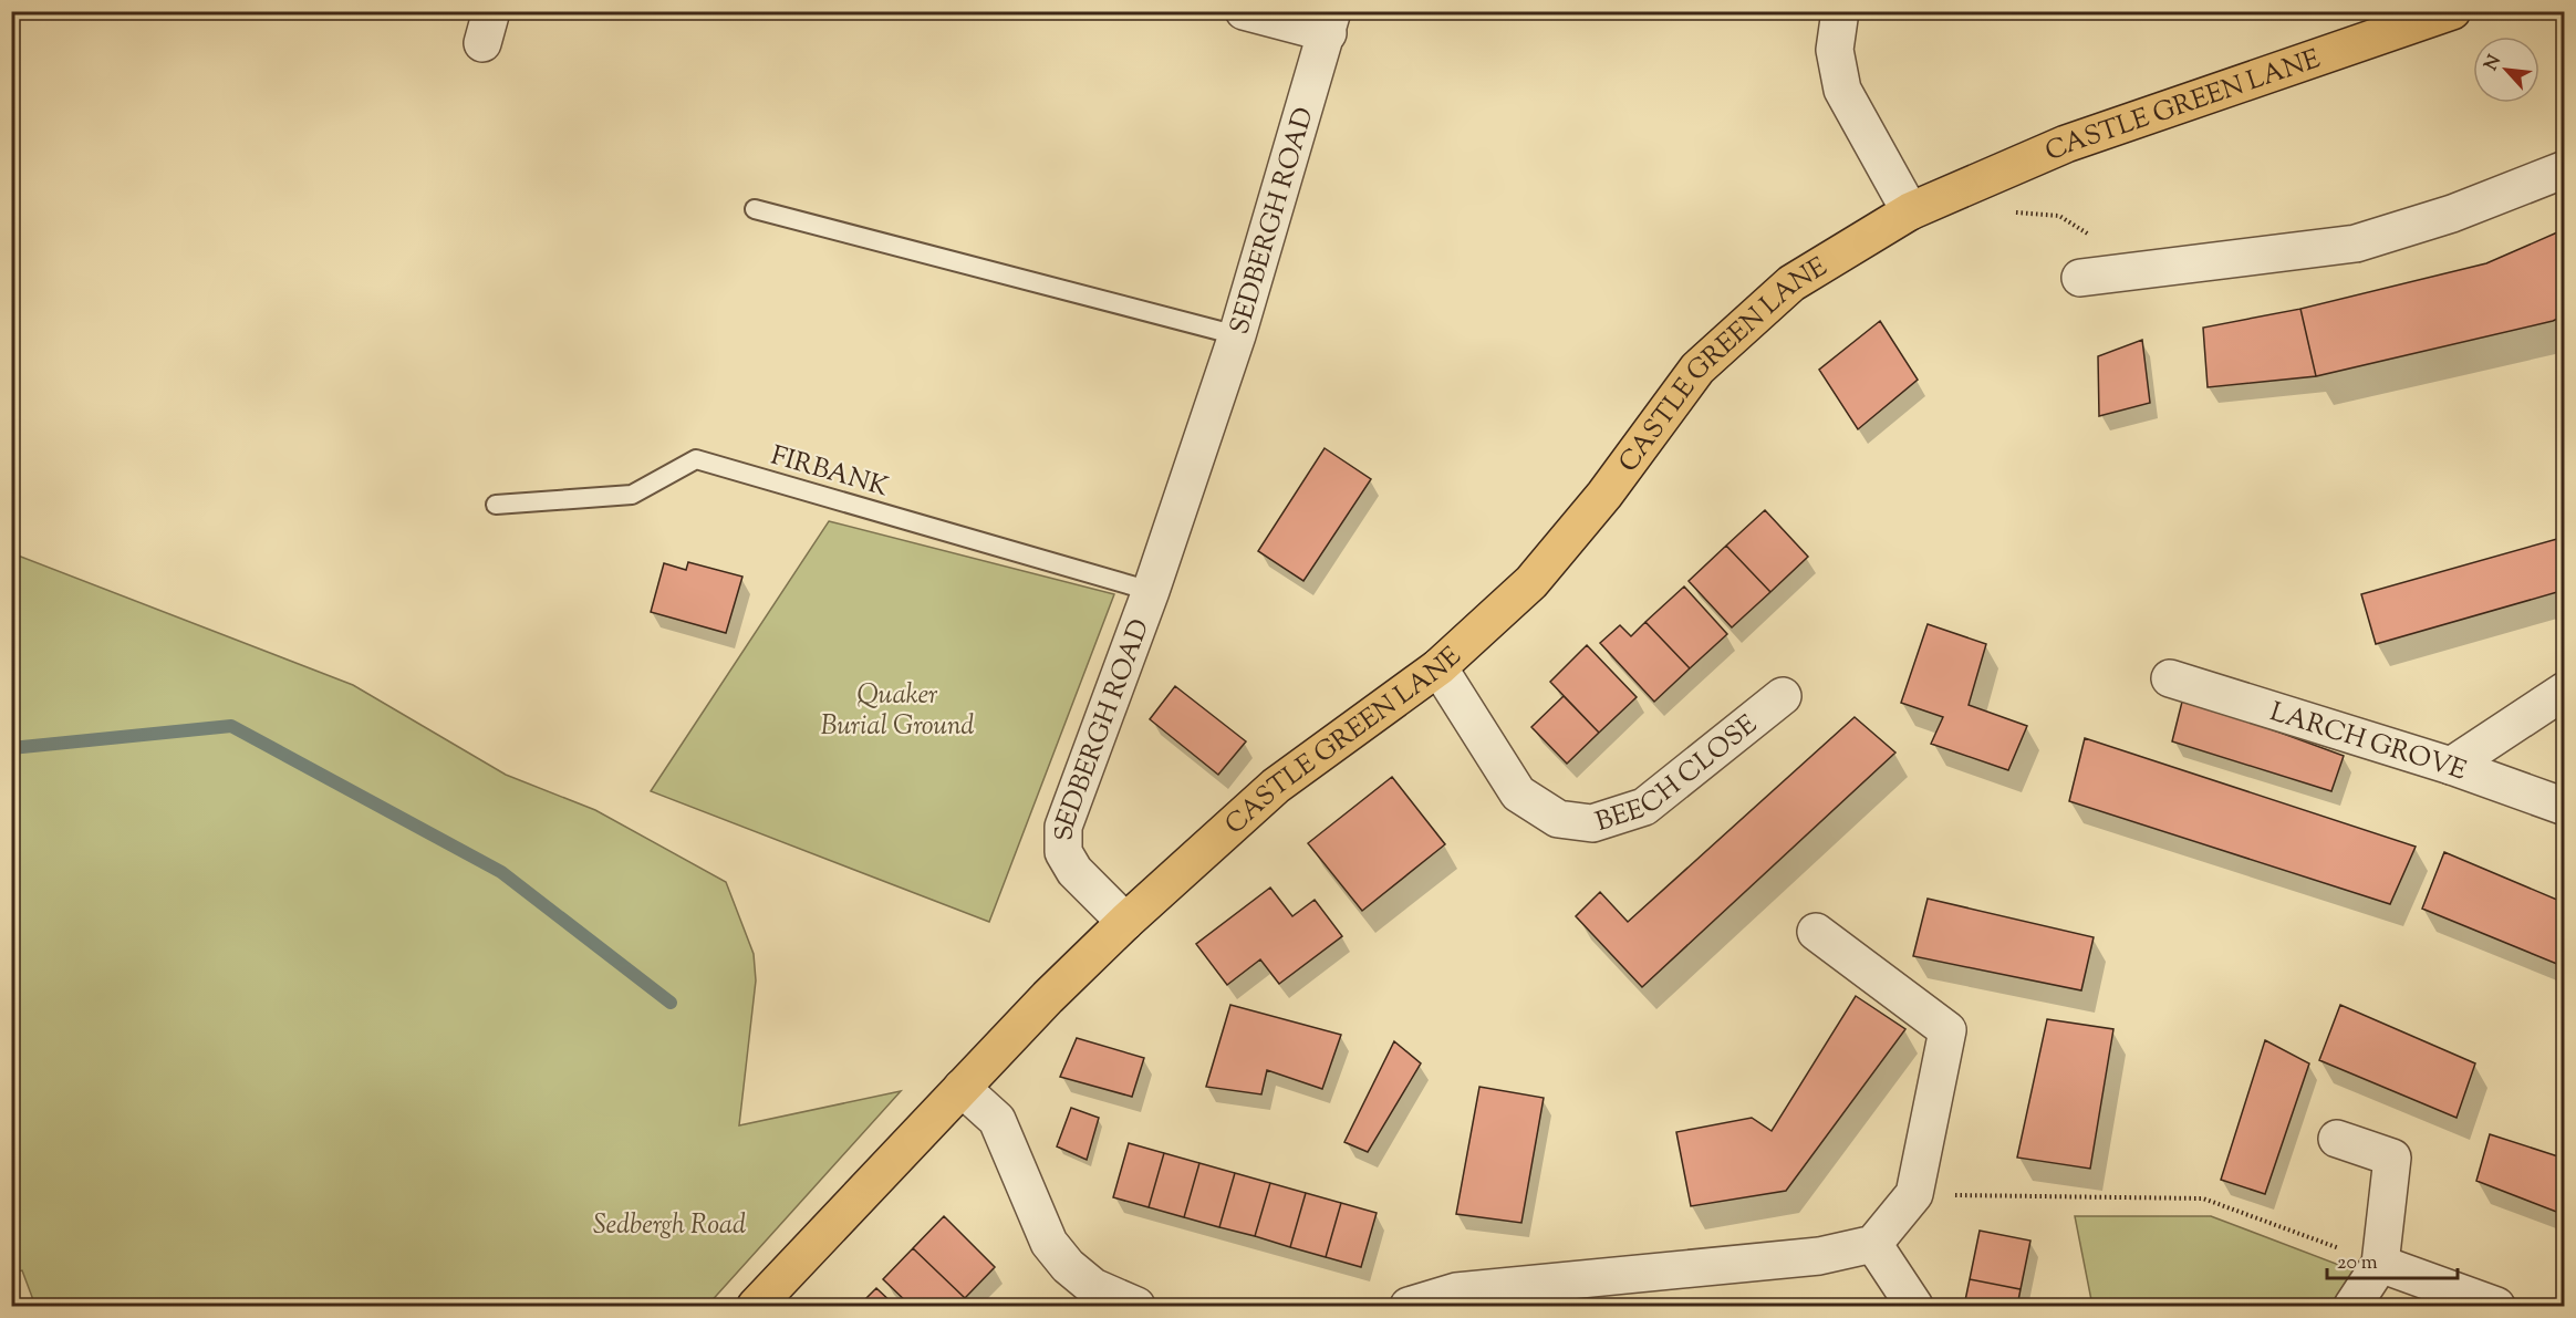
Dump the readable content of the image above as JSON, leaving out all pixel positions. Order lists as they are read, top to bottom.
{
  "streets": {
    "highway": ["CASTLE GREEN LANE"],
    "street": ["SEDBERGH ROAD", "LARCH GROVE", "BEECH CLOSE"],
    "lane": ["FIRBANK"]
  },
  "crossings": [
    ["CASTLE GREEN LANE", "SEDBERGH ROAD"],
    ["CASTLE GREEN LANE", "BEECH CLOSE"],
    ["SEDBERGH ROAD", "FIRBANK"]
  ],
  "parks": ["Quaker Burial Ground", "Sedbergh Road"],
  "scale_bar": "20 m",
  "north": "top left"
}
